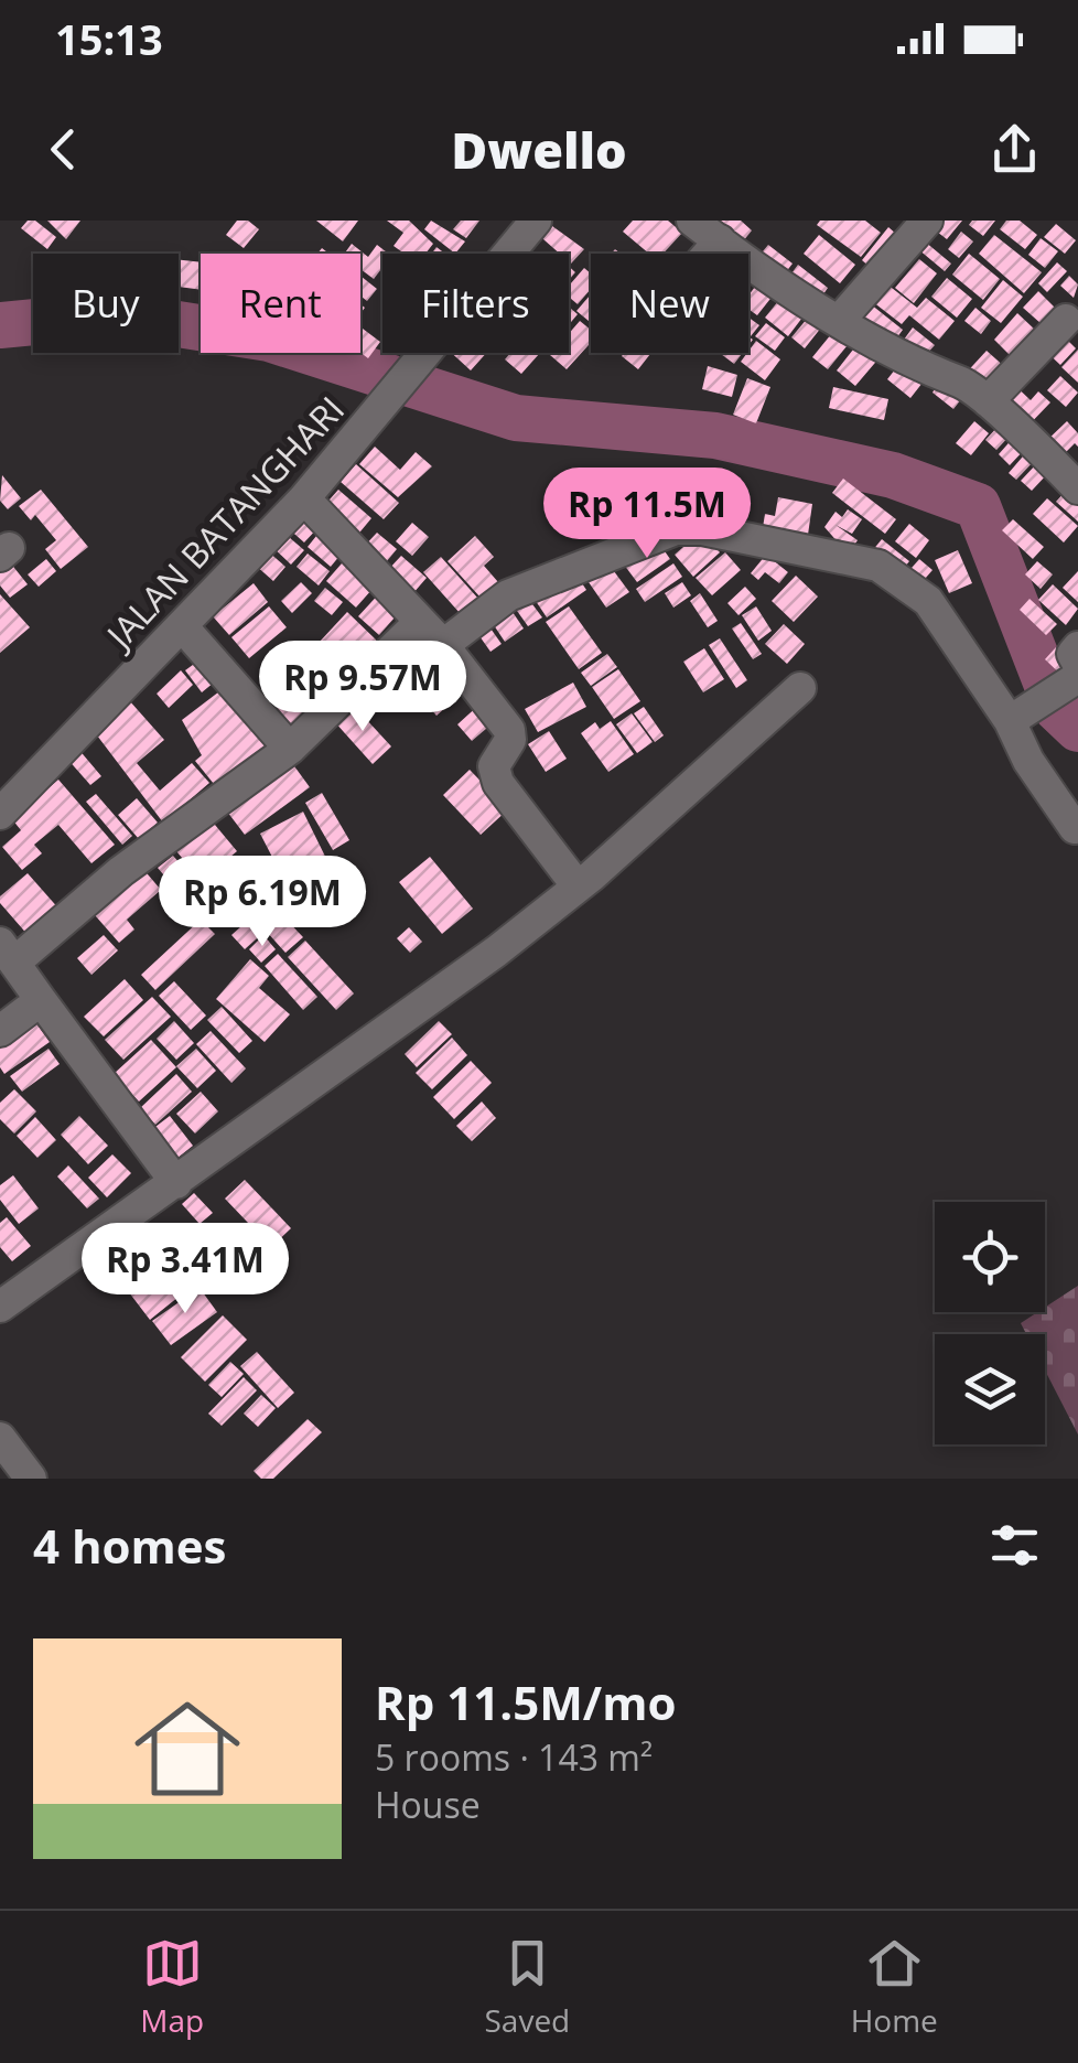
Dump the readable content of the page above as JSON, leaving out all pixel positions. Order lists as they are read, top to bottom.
{
  "streets": {
    "street": ["JALAN BATANGHARI"]
  },
  "page": {
    "status": "15:13",
    "header": "Dwello",
    "chip": [
      "Buy",
      "Rent",
      "Filters",
      "New"
    ],
    "price": [
      "Rp 11.5M",
      "Rp 9.57M",
      "Rp 6.19M",
      "Rp 3.41M"
    ],
    "heading": "4 homes",
    "list": [
      {
        "name": "Rp 11.5M/mo",
        "note": "5 rooms · 143 m² · House"
      }
    ],
    "tabs": ["Map", "Saved", "Home"]
  }
}
